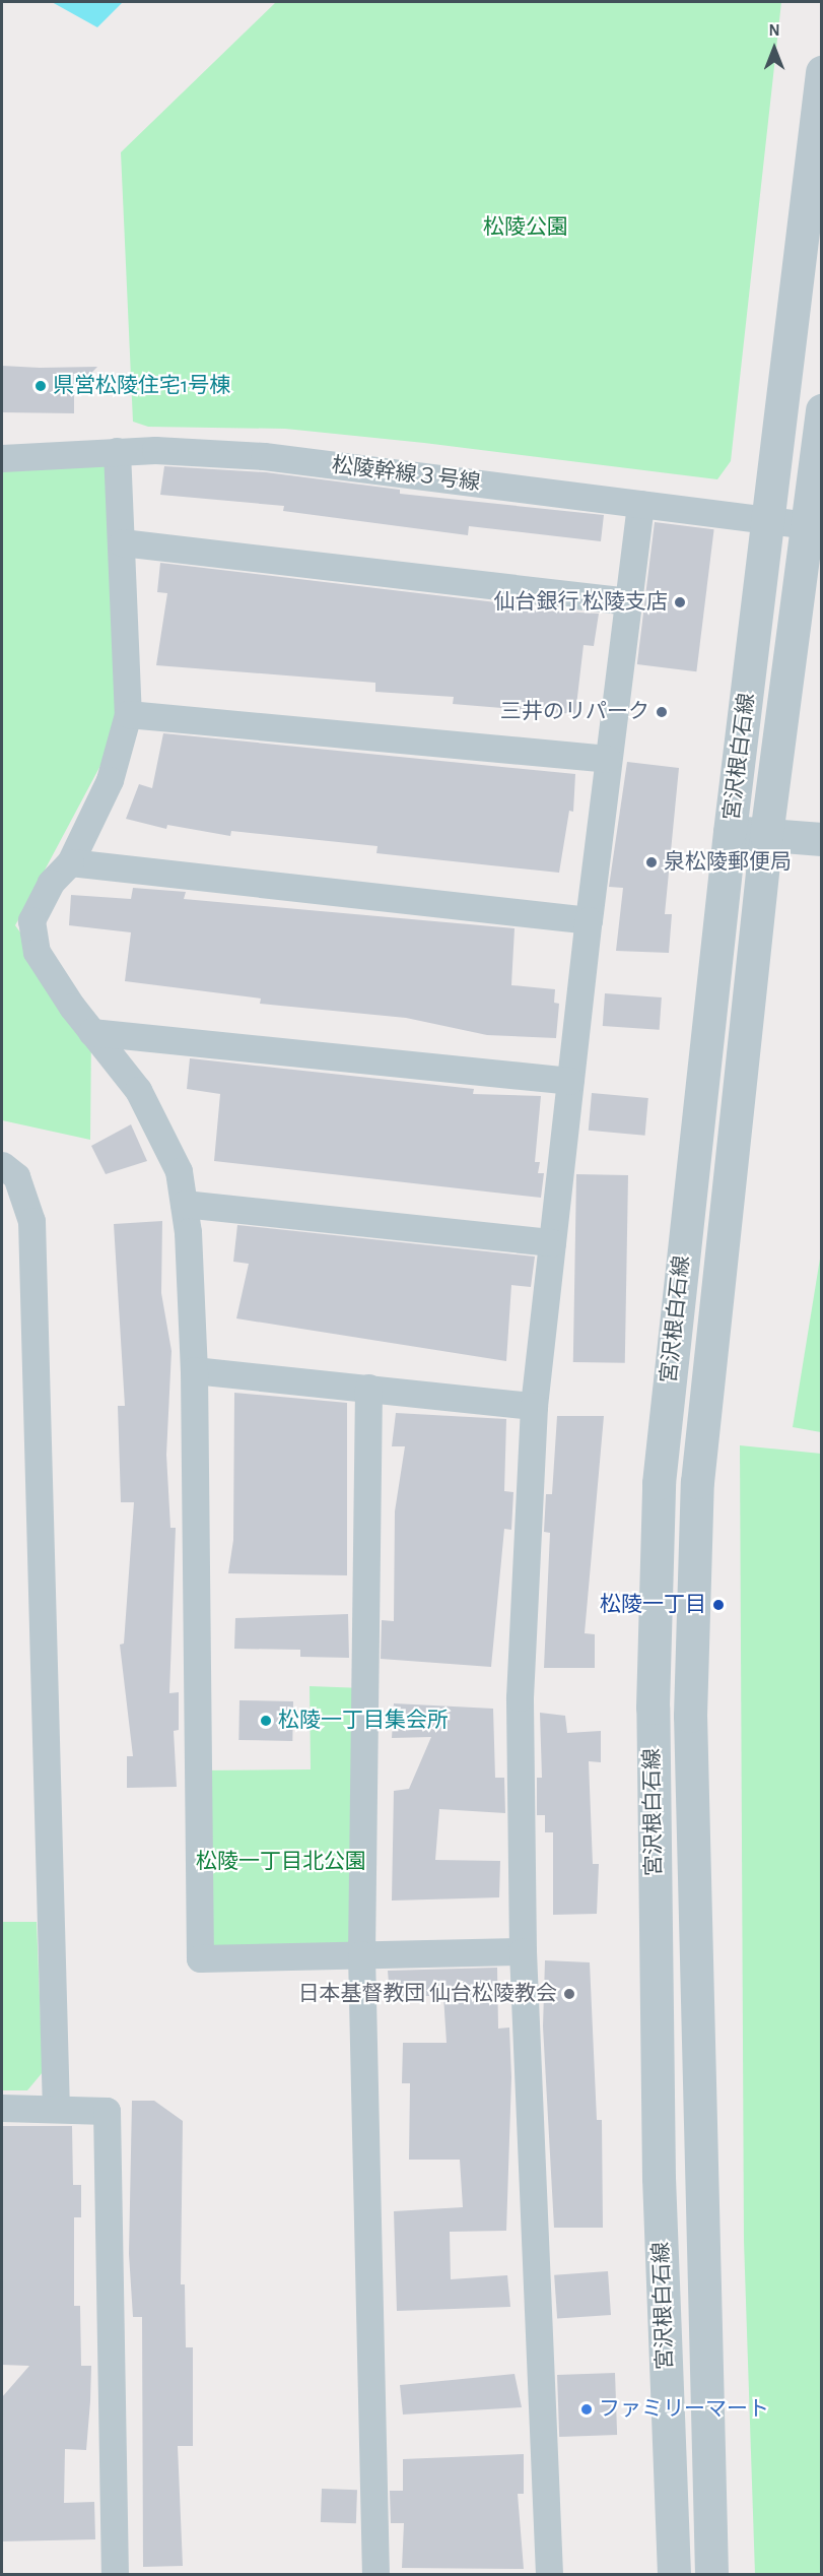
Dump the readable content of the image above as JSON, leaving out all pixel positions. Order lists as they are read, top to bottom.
{
  "streets": {
    "street": ["松陵幹線３号線", "宮沢根白石線"]
  },
  "crossings": [
    ["松陵幹線３号線", "宮沢根白石線"]
  ],
  "parks": ["松陵公園", "松陵一丁目北公園"],
  "places": [
    "県営松陵住宅1号棟",
    "仙台銀行 松陵支店",
    "三井のリパーク",
    "泉松陵郵便局",
    "松陵一丁目",
    "松陵一丁目集会所",
    "日本基督教団 仙台松陵教会",
    "ファミリーマート"
  ],
  "north": "top"
}
